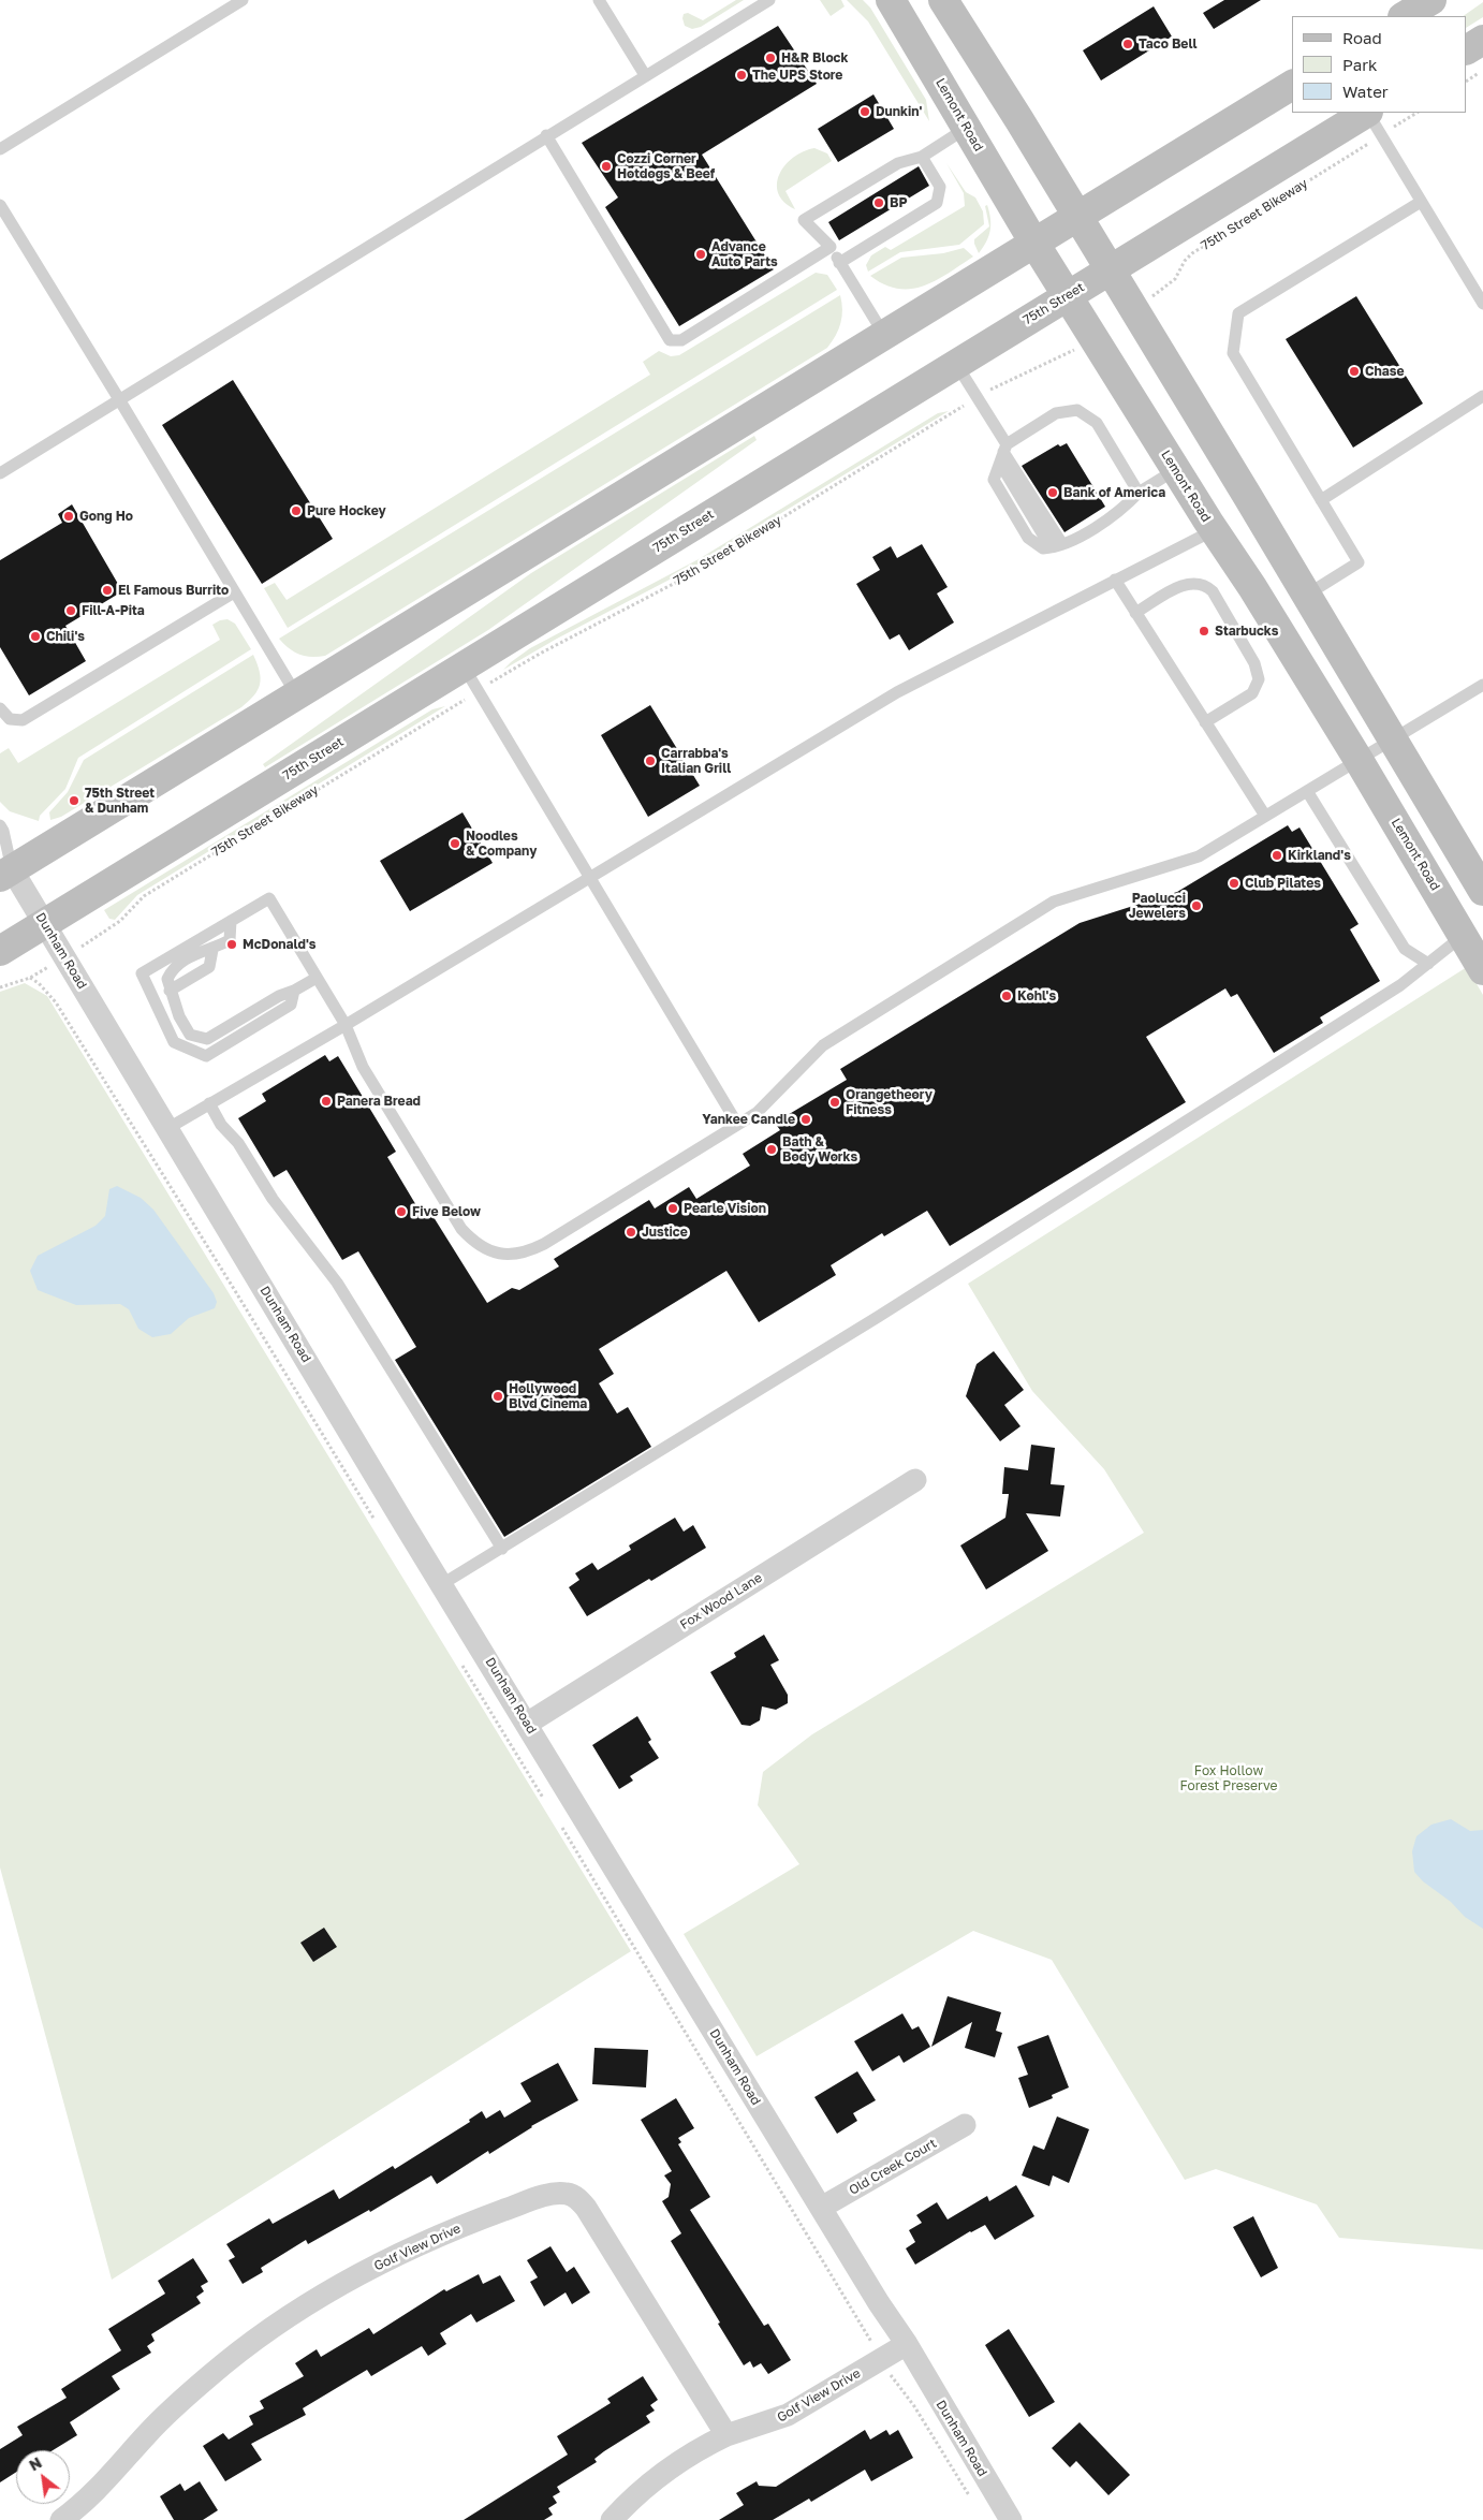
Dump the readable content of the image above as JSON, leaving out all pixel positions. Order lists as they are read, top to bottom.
{
  "streets": {
    "main road": ["Lemont Road", "75th Street"],
    "street": [
      "Dunham Road",
      "Fox Wood Lane",
      "Old Creek Court",
      "Golf View Drive"
    ],
    "path": ["75th Street Bikeway"]
  },
  "crossings": [
    ["Lemont Road", "75th Street"],
    ["75th Street", "Dunham Road"],
    ["Dunham Road", "Fox Wood Lane"],
    ["Dunham Road", "Old Creek Court"],
    ["Dunham Road", "Golf View Drive"]
  ],
  "parks": ["Fox Hollow Forest Preserve"],
  "places": [
    "Taco Bell",
    "H&R Block",
    "The UPS Store",
    "Dunkin'",
    "Cozzi Corner Hotdogs & Beef",
    "BP",
    "Advance Auto Parts",
    "Chase",
    "Bank of America",
    "Pure Hockey",
    "Gong Ho",
    "El Famous Burrito",
    "Fill-A-Pita",
    "Starbucks",
    "Chili's",
    "Carrabba's Italian Grill",
    "75th Street & Dunham",
    "Noodles & Company",
    "Kirkland's",
    "Club Pilates",
    "Paolucci Jewelers",
    "McDonald's",
    "Kohl's",
    "Panera Bread",
    "Orangetheory Fitness",
    "Yankee Candle",
    "Bath & Body Works",
    "Pearle Vision",
    "Five Below",
    "Justice",
    "Hollywood Blvd Cinema"
  ],
  "legend": ["Road", "Park", "Water"],
  "north": "top left"
}
